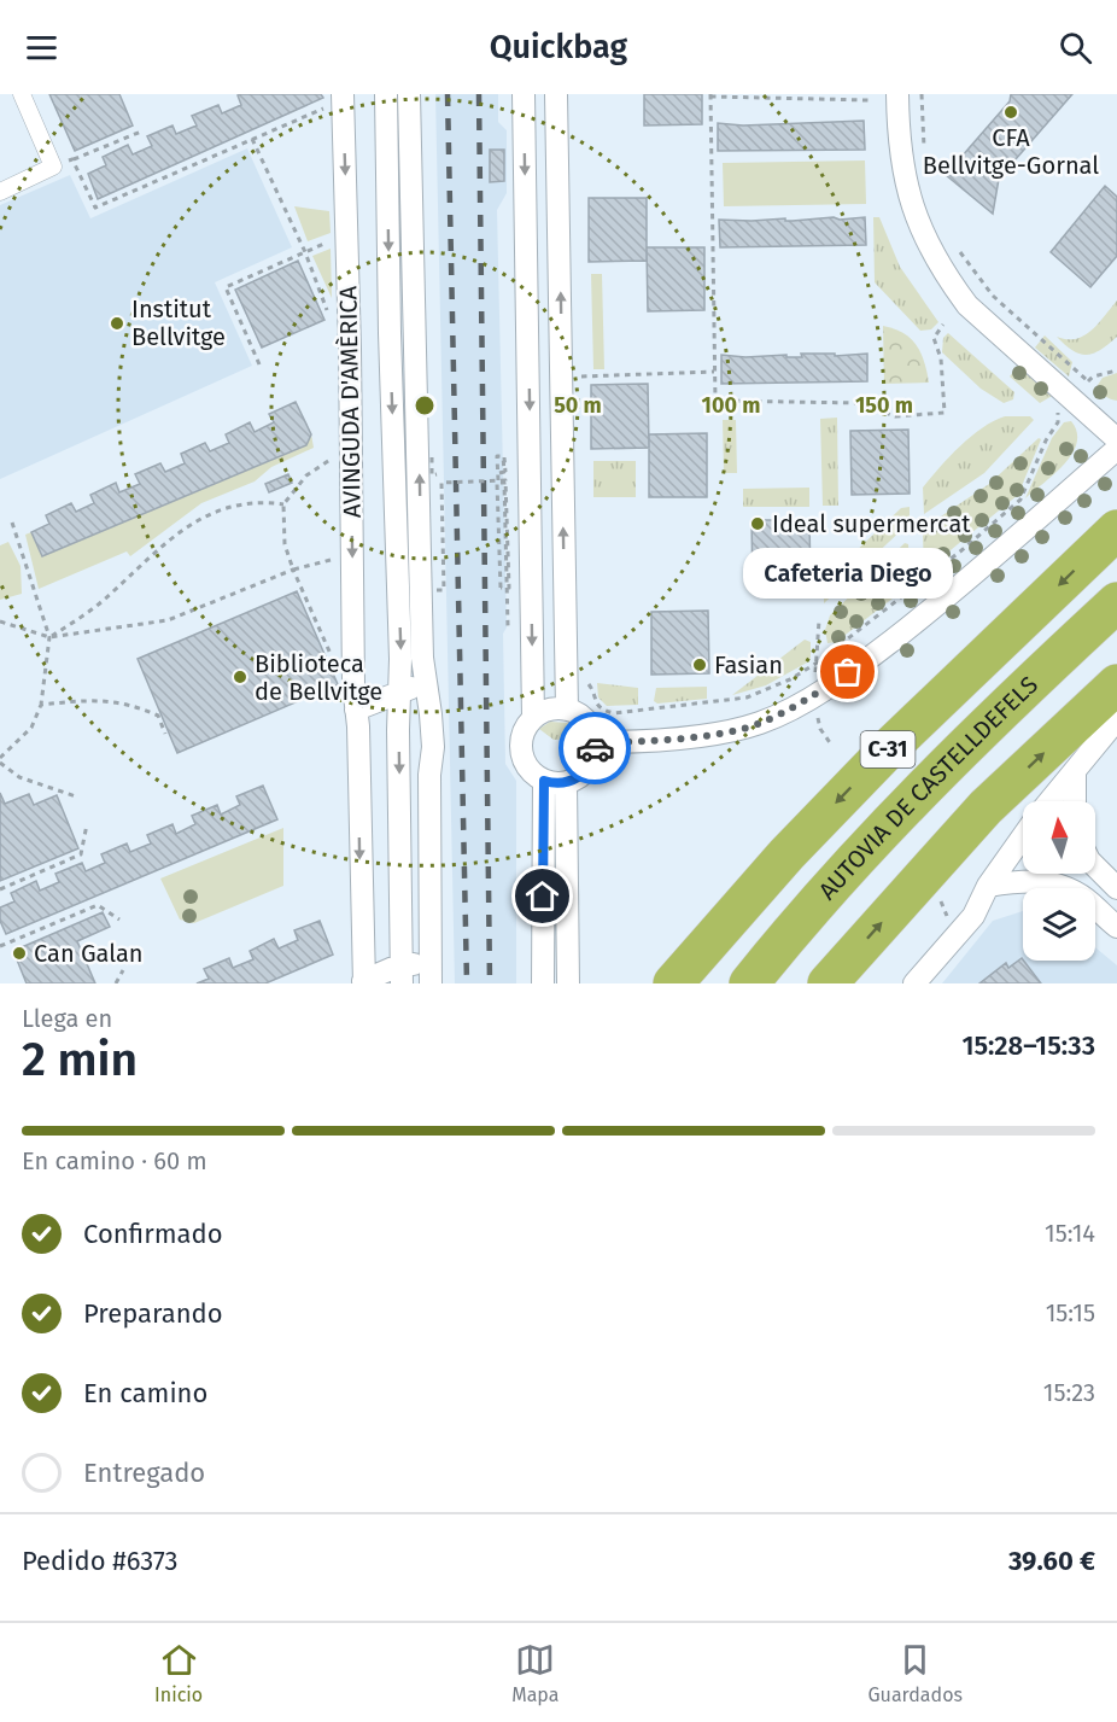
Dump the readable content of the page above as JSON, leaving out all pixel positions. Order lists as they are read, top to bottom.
{
  "streets": {
    "highway": ["C-31", "AUTOVIA DE CASTELLDEFELS"],
    "street": ["AVINGUDA D'AMÈRICA"]
  },
  "places": [
    "CFA Bellvitge-Gornal",
    "Institut Bellvitge",
    "Ideal supermercat",
    "Fasian",
    "Cafeteria Diego",
    "Biblioteca de Bellvitge",
    "Can Galan"
  ],
  "north": "top",
  "page": {
    "header": "Quickbag",
    "bubble": "Cafeteria Diego",
    "heading": ["2 min", "Llega en", "15:28–15:33"],
    "panel": ["Pedido #6373", "39.60 €"],
    "bar": "En camino · 60 m",
    "list": [
      ["Confirmado", "15:14"],
      ["Preparando", "15:15"],
      ["En camino", "15:23"],
      "Entregado"
    ],
    "tabs": ["Inicio", "Mapa", "Guardados"]
  },
  "rings": ["50 m", "100 m", "150 m"]
}
